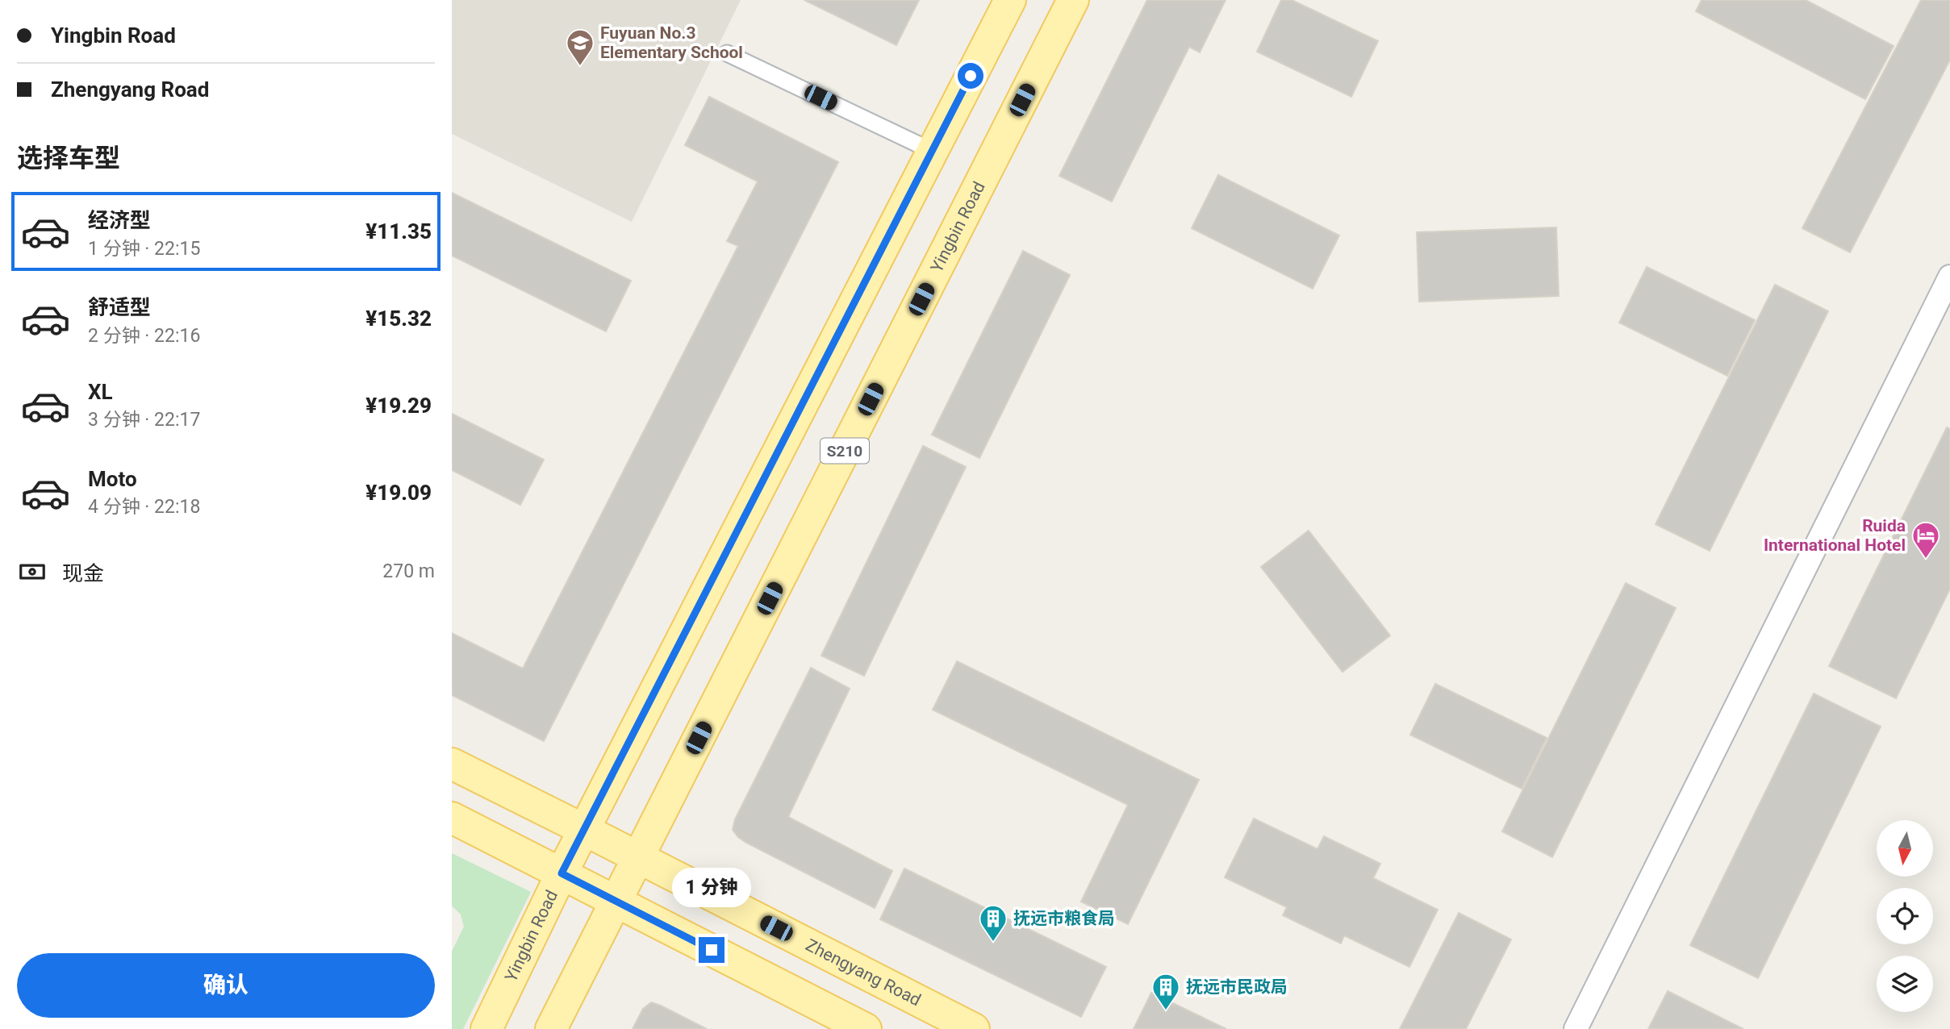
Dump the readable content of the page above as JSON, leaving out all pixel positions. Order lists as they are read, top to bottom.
{
  "streets": {
    "main road": ["Yingbin Road", "S210", "Zhengyang Road"]
  },
  "crossings": [
    ["Yingbin Road", "Zhengyang Road"]
  ],
  "places": {
    "school or university": ["Fuyuan No.3 Elementary School"],
    "hotel": ["Ruida International Hotel"],
    "building": ["抚远市粮食局", "抚远市民政局"]
  },
  "north": "bottom",
  "page": {
    "banner": ["Yingbin Road", "Zhengyang Road"],
    "heading": "选择车型",
    "list": [
      {
        "name": "经济型",
        "note": "1 分钟 · 22:15",
        "value": "¥11.35"
      },
      {
        "name": "舒适型",
        "note": "2 分钟 · 22:16",
        "value": "¥15.32"
      },
      {
        "name": "XL",
        "note": "3 分钟 · 22:17",
        "value": "¥19.29"
      },
      {
        "name": "Moto",
        "note": "4 分钟 · 22:18",
        "value": "¥19.09"
      }
    ],
    "pay": ["现金", "270 m"],
    "bubble": "1 分钟",
    "buttons": "确认"
  }
}
